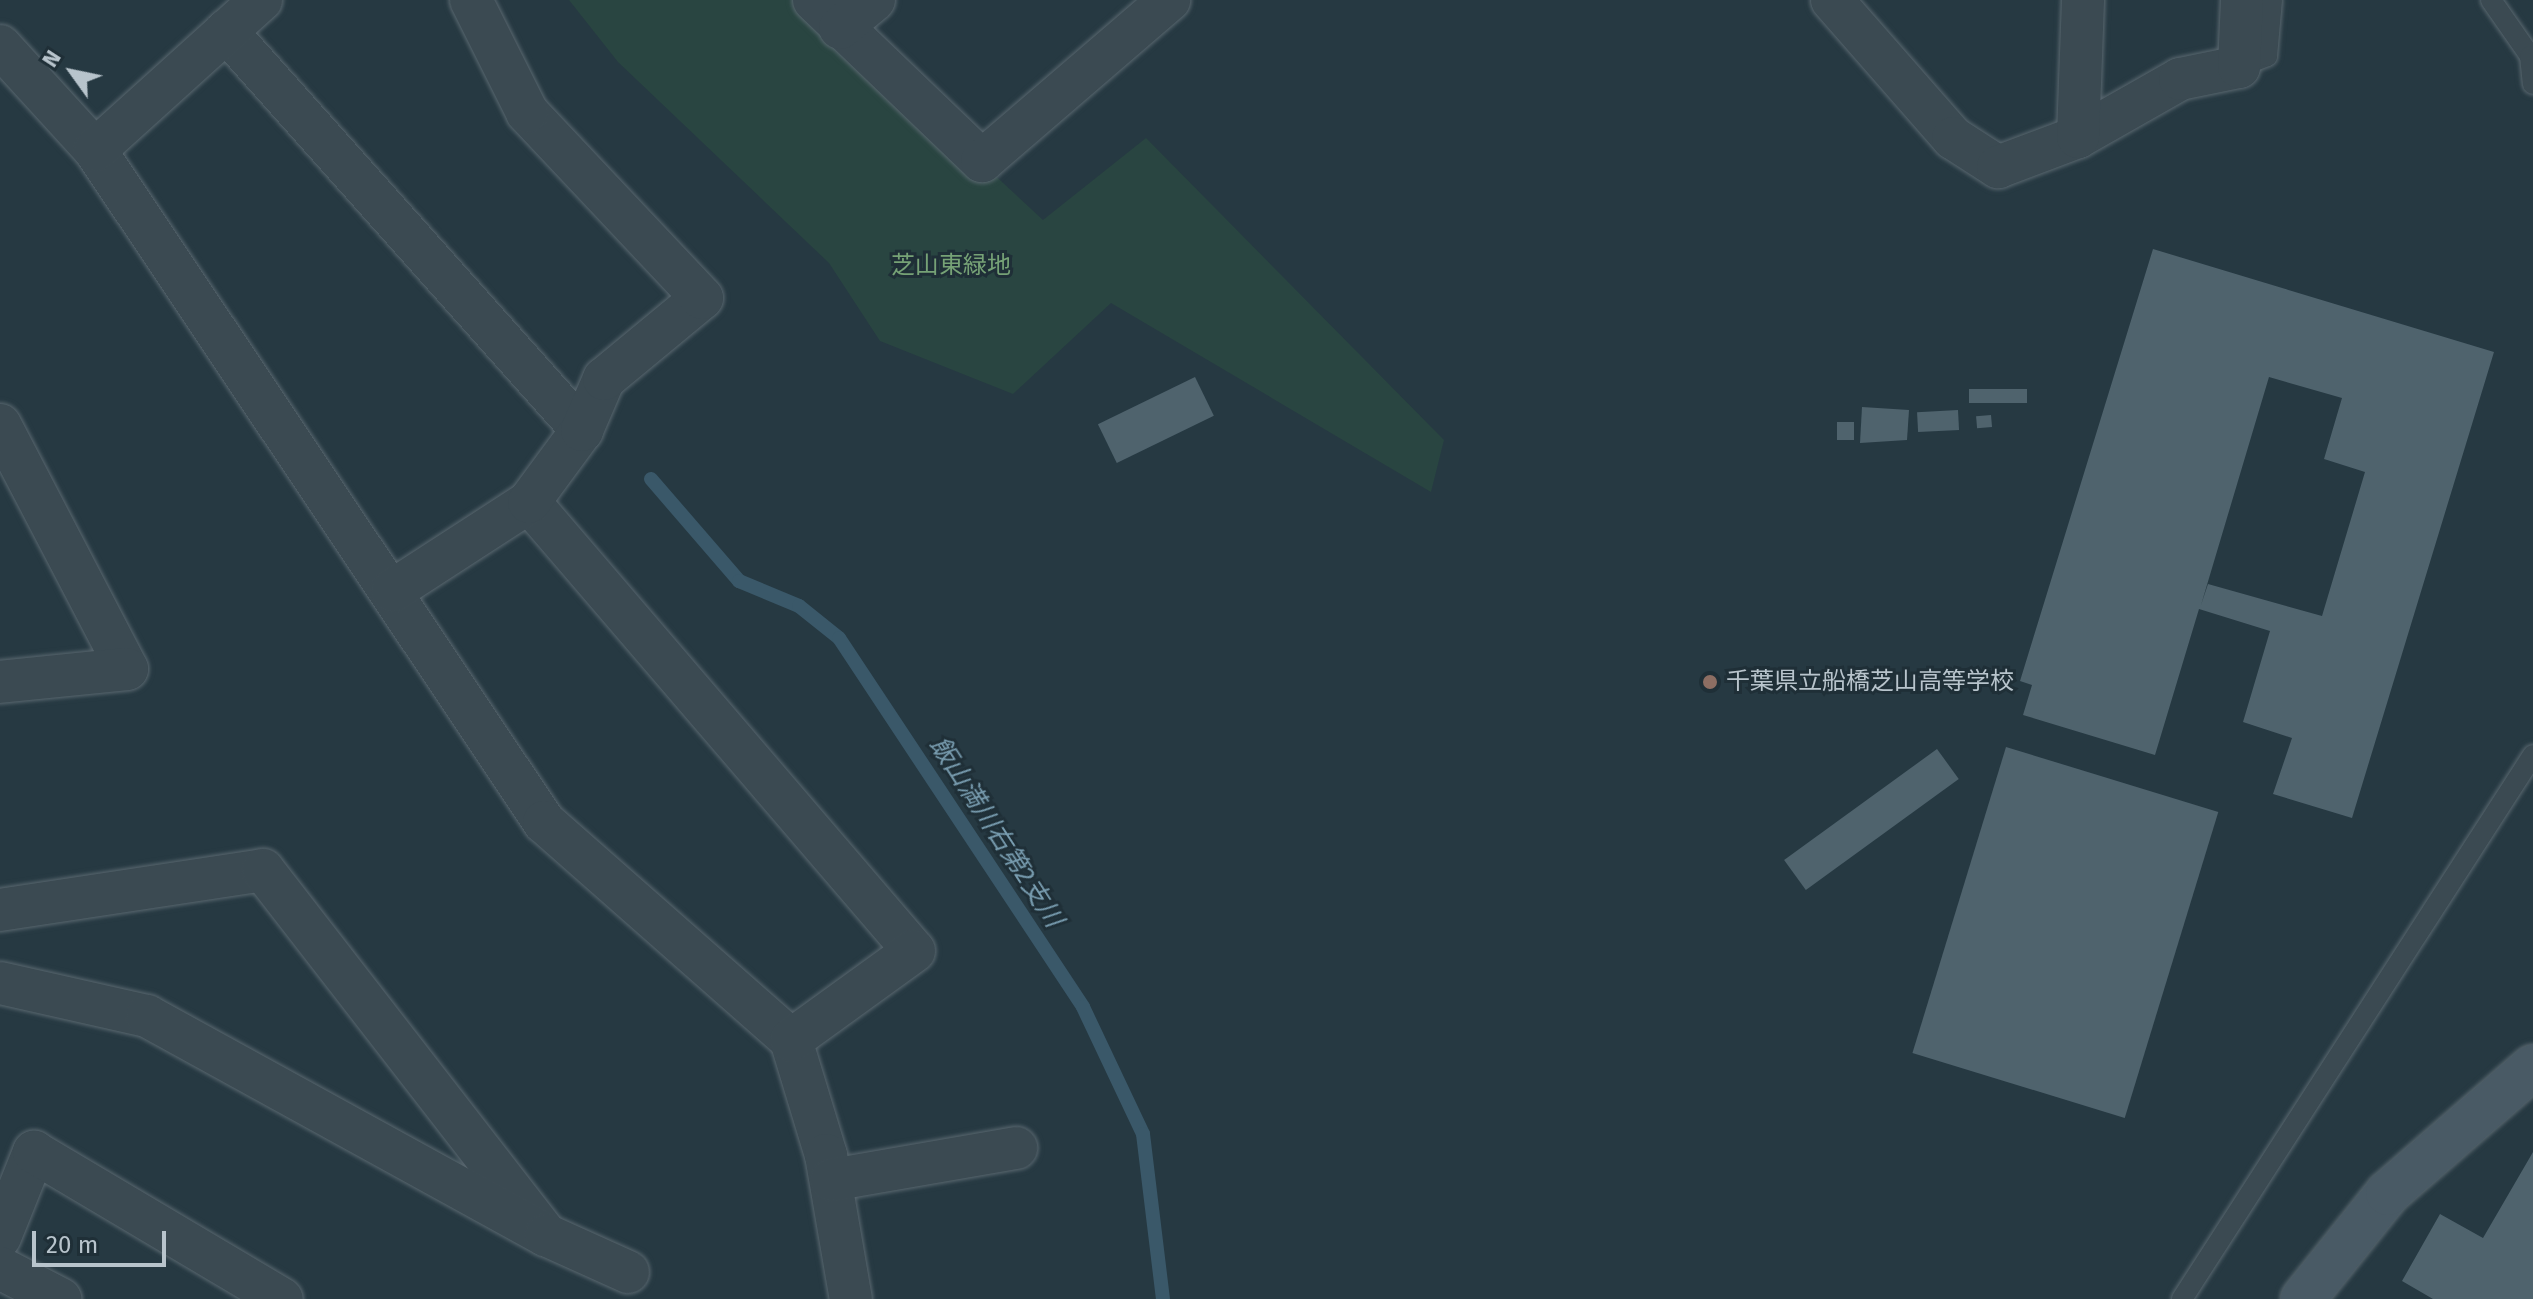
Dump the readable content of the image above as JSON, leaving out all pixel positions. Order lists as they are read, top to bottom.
{
  "water": ["飯山満川右第2支川"],
  "parks": ["芝山東緑地"],
  "places": ["千葉県立船橋芝山高等学校"],
  "scale_bar": "20 m",
  "north": "top left"
}
